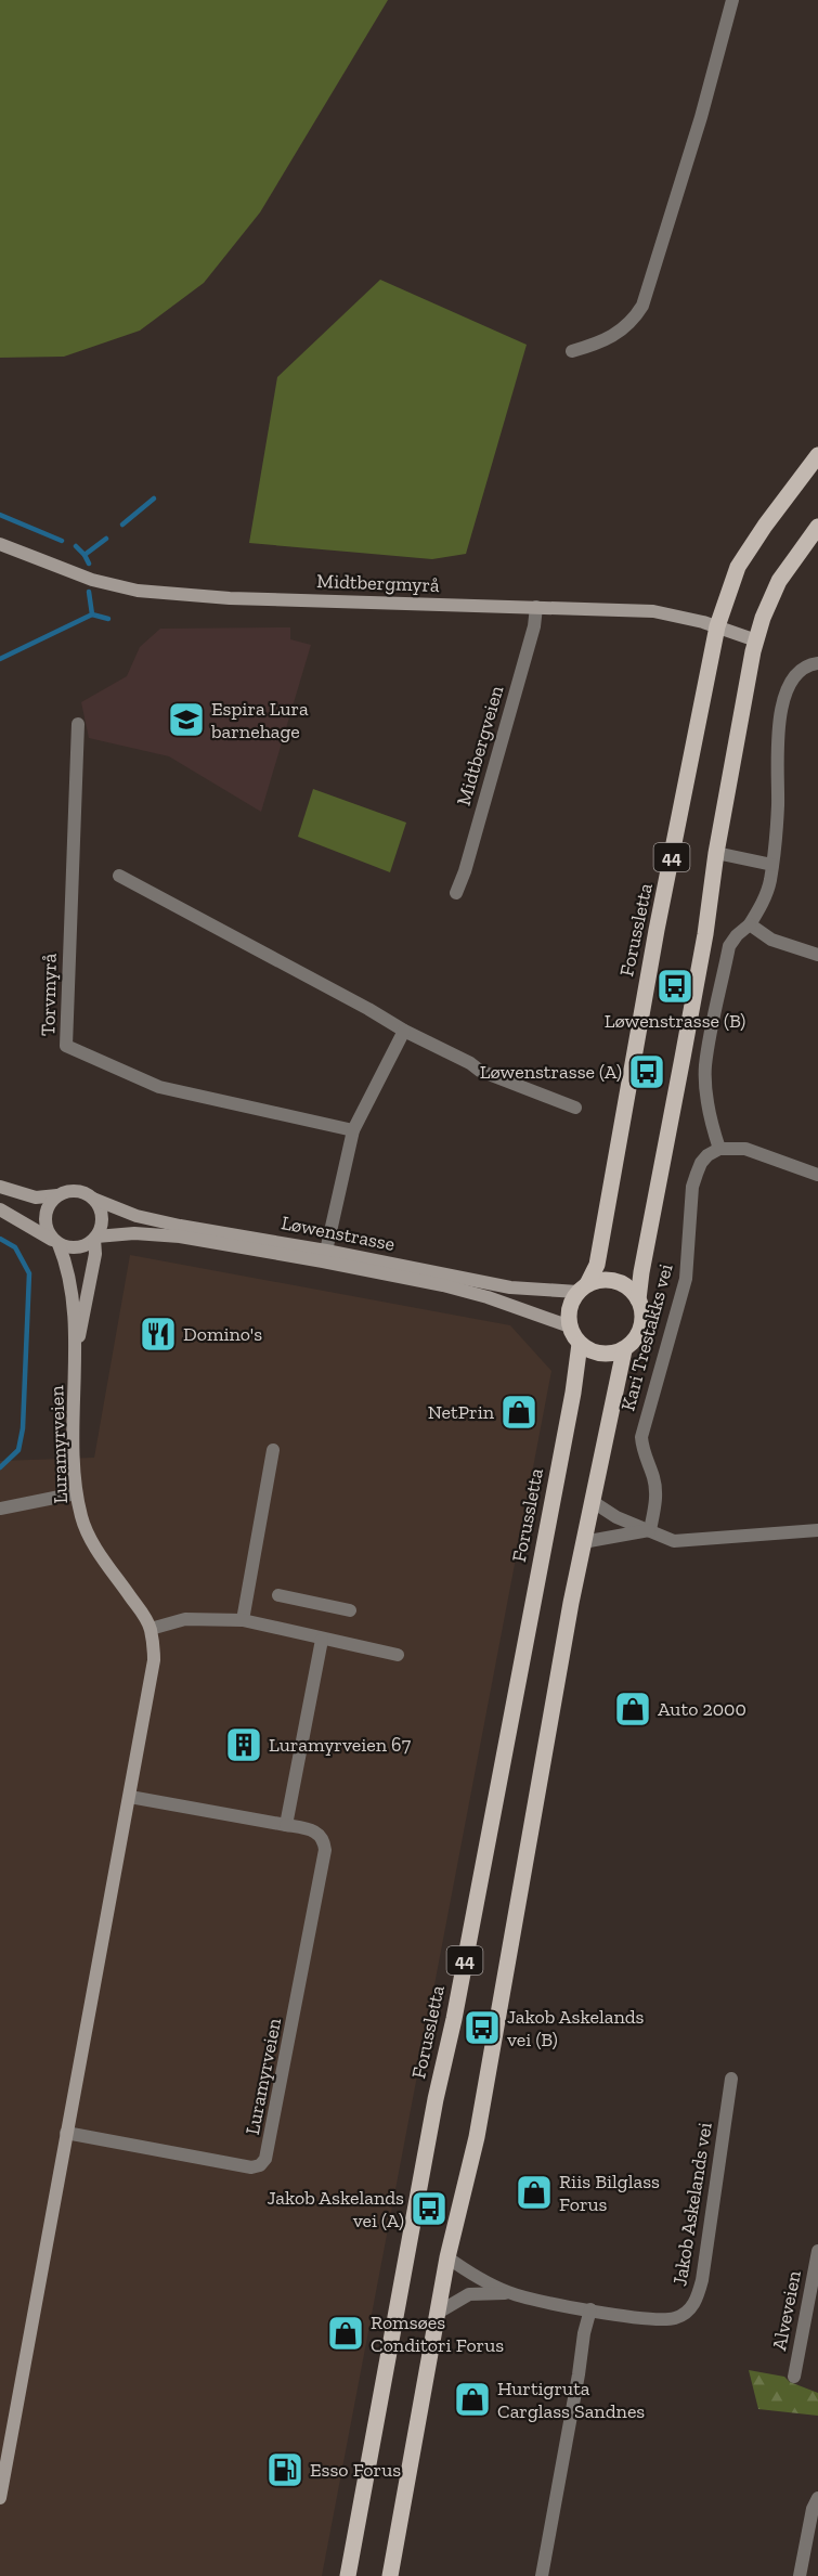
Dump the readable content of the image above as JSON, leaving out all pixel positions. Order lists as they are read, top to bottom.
{
  "streets": {
    "main road": ["44", "Forussletta"],
    "street": [
      "Midtbergmyrå",
      "Midtbergveien",
      "Torvmyrå",
      "Løwenstrasse",
      "Kari Trestakks vei",
      "Luramyrveien",
      "Jakob Askelands vei",
      "Alveveien"
    ]
  },
  "crossings": [
    ["Midtbergmyrå", "Midtbergveien"],
    ["Midtbergmyrå", "44"],
    ["Midtbergmyrå", "Forussletta"],
    ["44", "Forussletta"],
    ["44", "Løwenstrasse"],
    ["44", "Jakob Askelands vei"],
    ["Forussletta", "Løwenstrasse"],
    ["Løwenstrasse", "Luramyrveien"]
  ],
  "places": {
    "school or university": ["Espira Lura barnehage"],
    "bus stop": [
      "Løwenstrasse (B)",
      "Løwenstrasse (A)",
      "Jakob Askelands vei (B)",
      "Jakob Askelands vei (A)"
    ],
    "restaurant": ["Domino's"],
    "shop": [
      "NetPrin",
      "Auto 2000",
      "Riis Bilglass Forus",
      "Romsøes Conditori Forus",
      "Hurtigruta Carglass Sandnes"
    ],
    "building": ["Luramyrveien 67"],
    "fuel station": ["Esso Forus"]
  }
}
